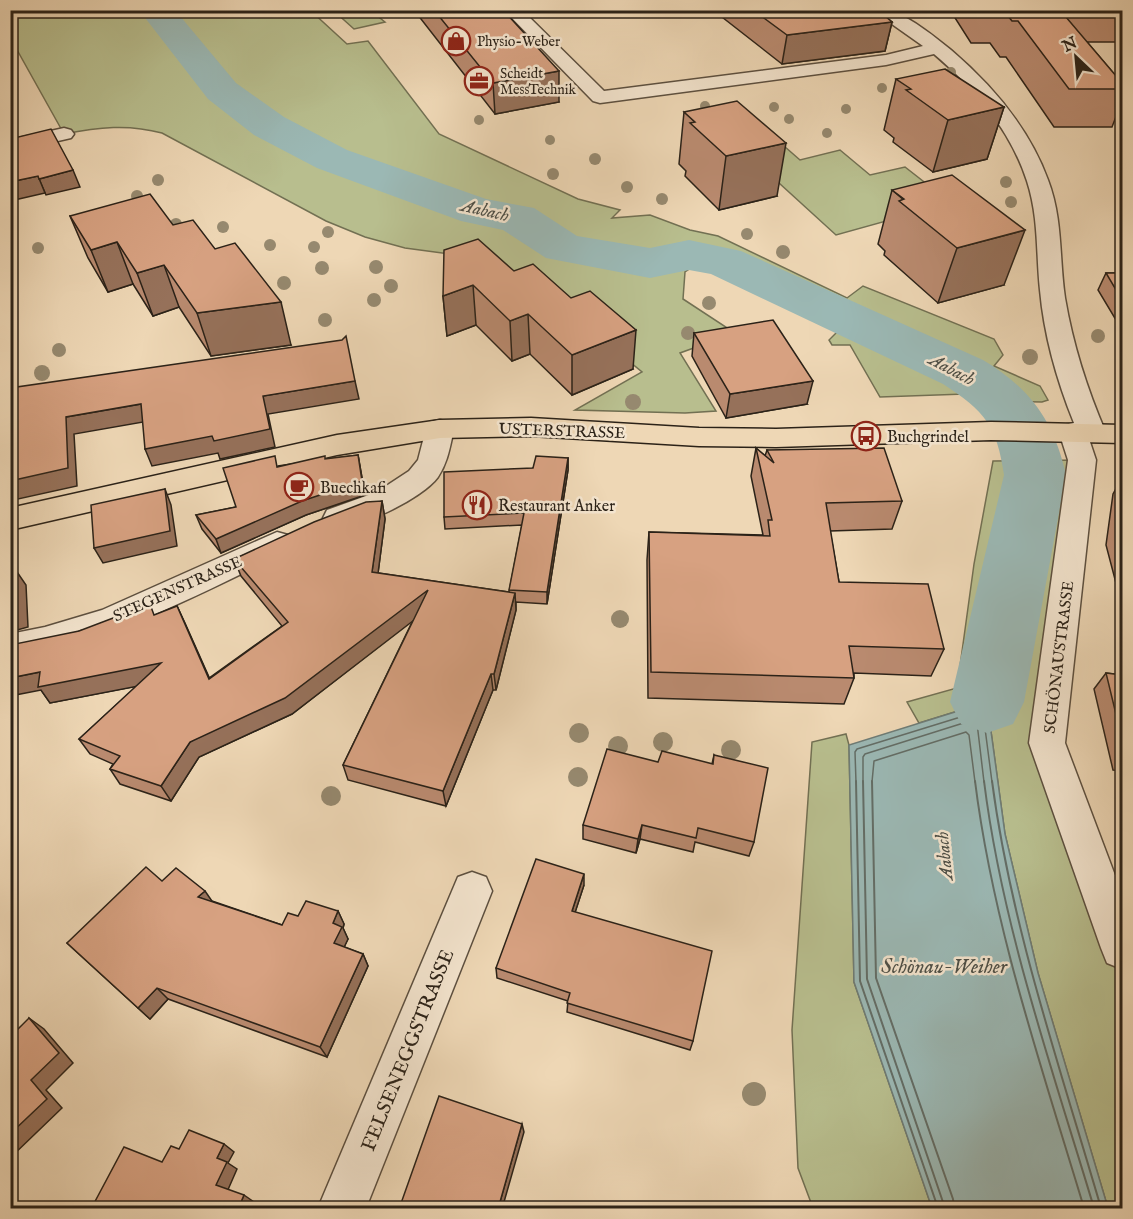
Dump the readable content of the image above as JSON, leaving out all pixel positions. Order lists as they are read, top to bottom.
{
  "streets": {
    "main road": ["USTERSTRASSE"],
    "street": ["STEGENSTRASSE", "SCHÖNAUSTRASSE", "FELSENEGGSTRASSE"]
  },
  "crossings": [
    ["USTERSTRASSE", "STEGENSTRASSE"],
    ["USTERSTRASSE", "SCHÖNAUSTRASSE"]
  ],
  "water": ["Aabach", "Schönau-Weiher"],
  "places": {
    "shop": ["Physio-Weber"],
    "office": ["Scheidt MessTechnik"],
    "bus stop": ["Buchgrindel"],
    "cafe": ["Buechkafi"],
    "restaurant": ["Restaurant Anker"]
  },
  "north": "top left"
}
